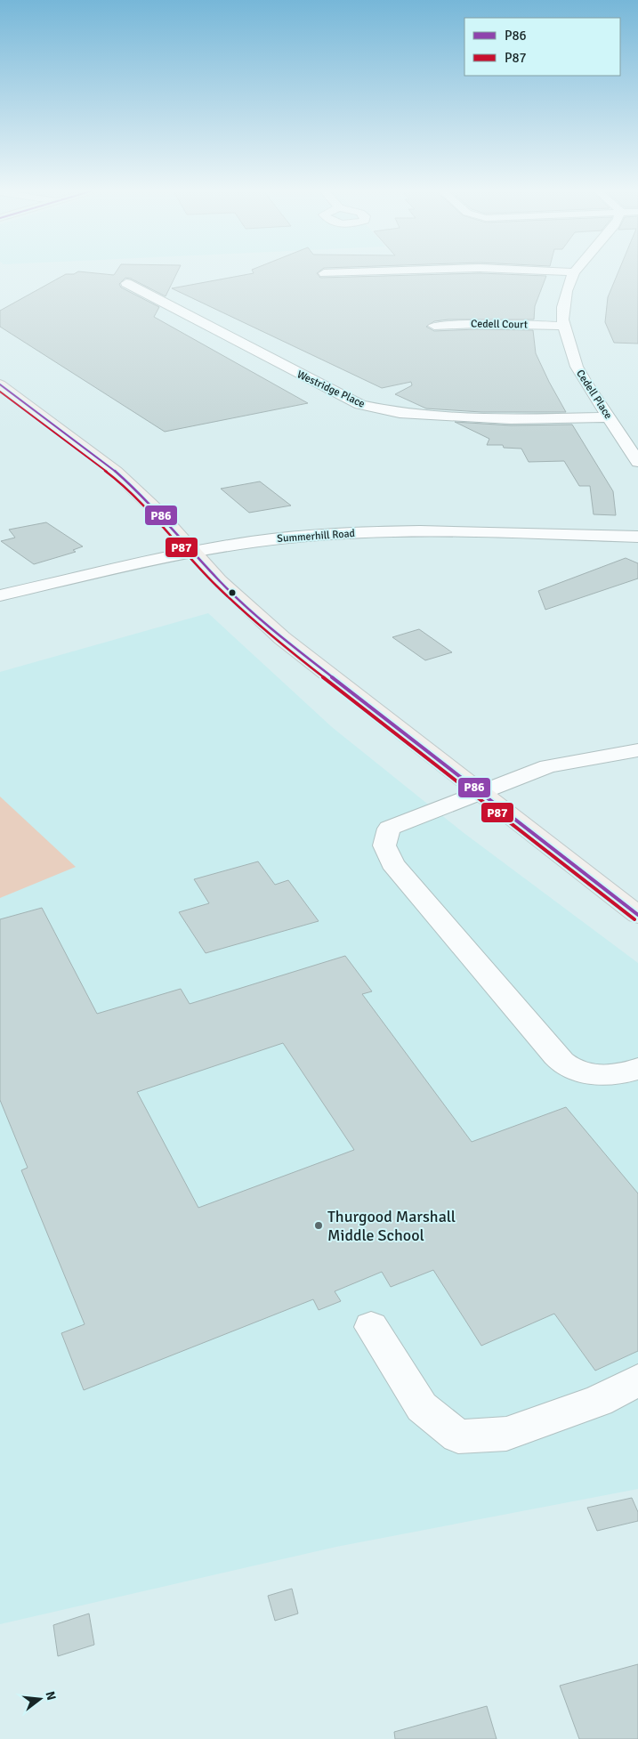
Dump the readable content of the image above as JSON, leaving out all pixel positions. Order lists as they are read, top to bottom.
{
  "streets": {
    "street": [
      "Cedell Court",
      "Westridge Place",
      "Cedell Place",
      "Summerhill Road"
    ]
  },
  "crossings": [
    ["Cedell Court", "Cedell Place"],
    ["Westridge Place", "Cedell Place"]
  ],
  "places": ["Thurgood Marshall Middle School"],
  "lines": ["transit line P86", "transit line P87"],
  "legend": ["P86", "P87"],
  "north": "right"
}
